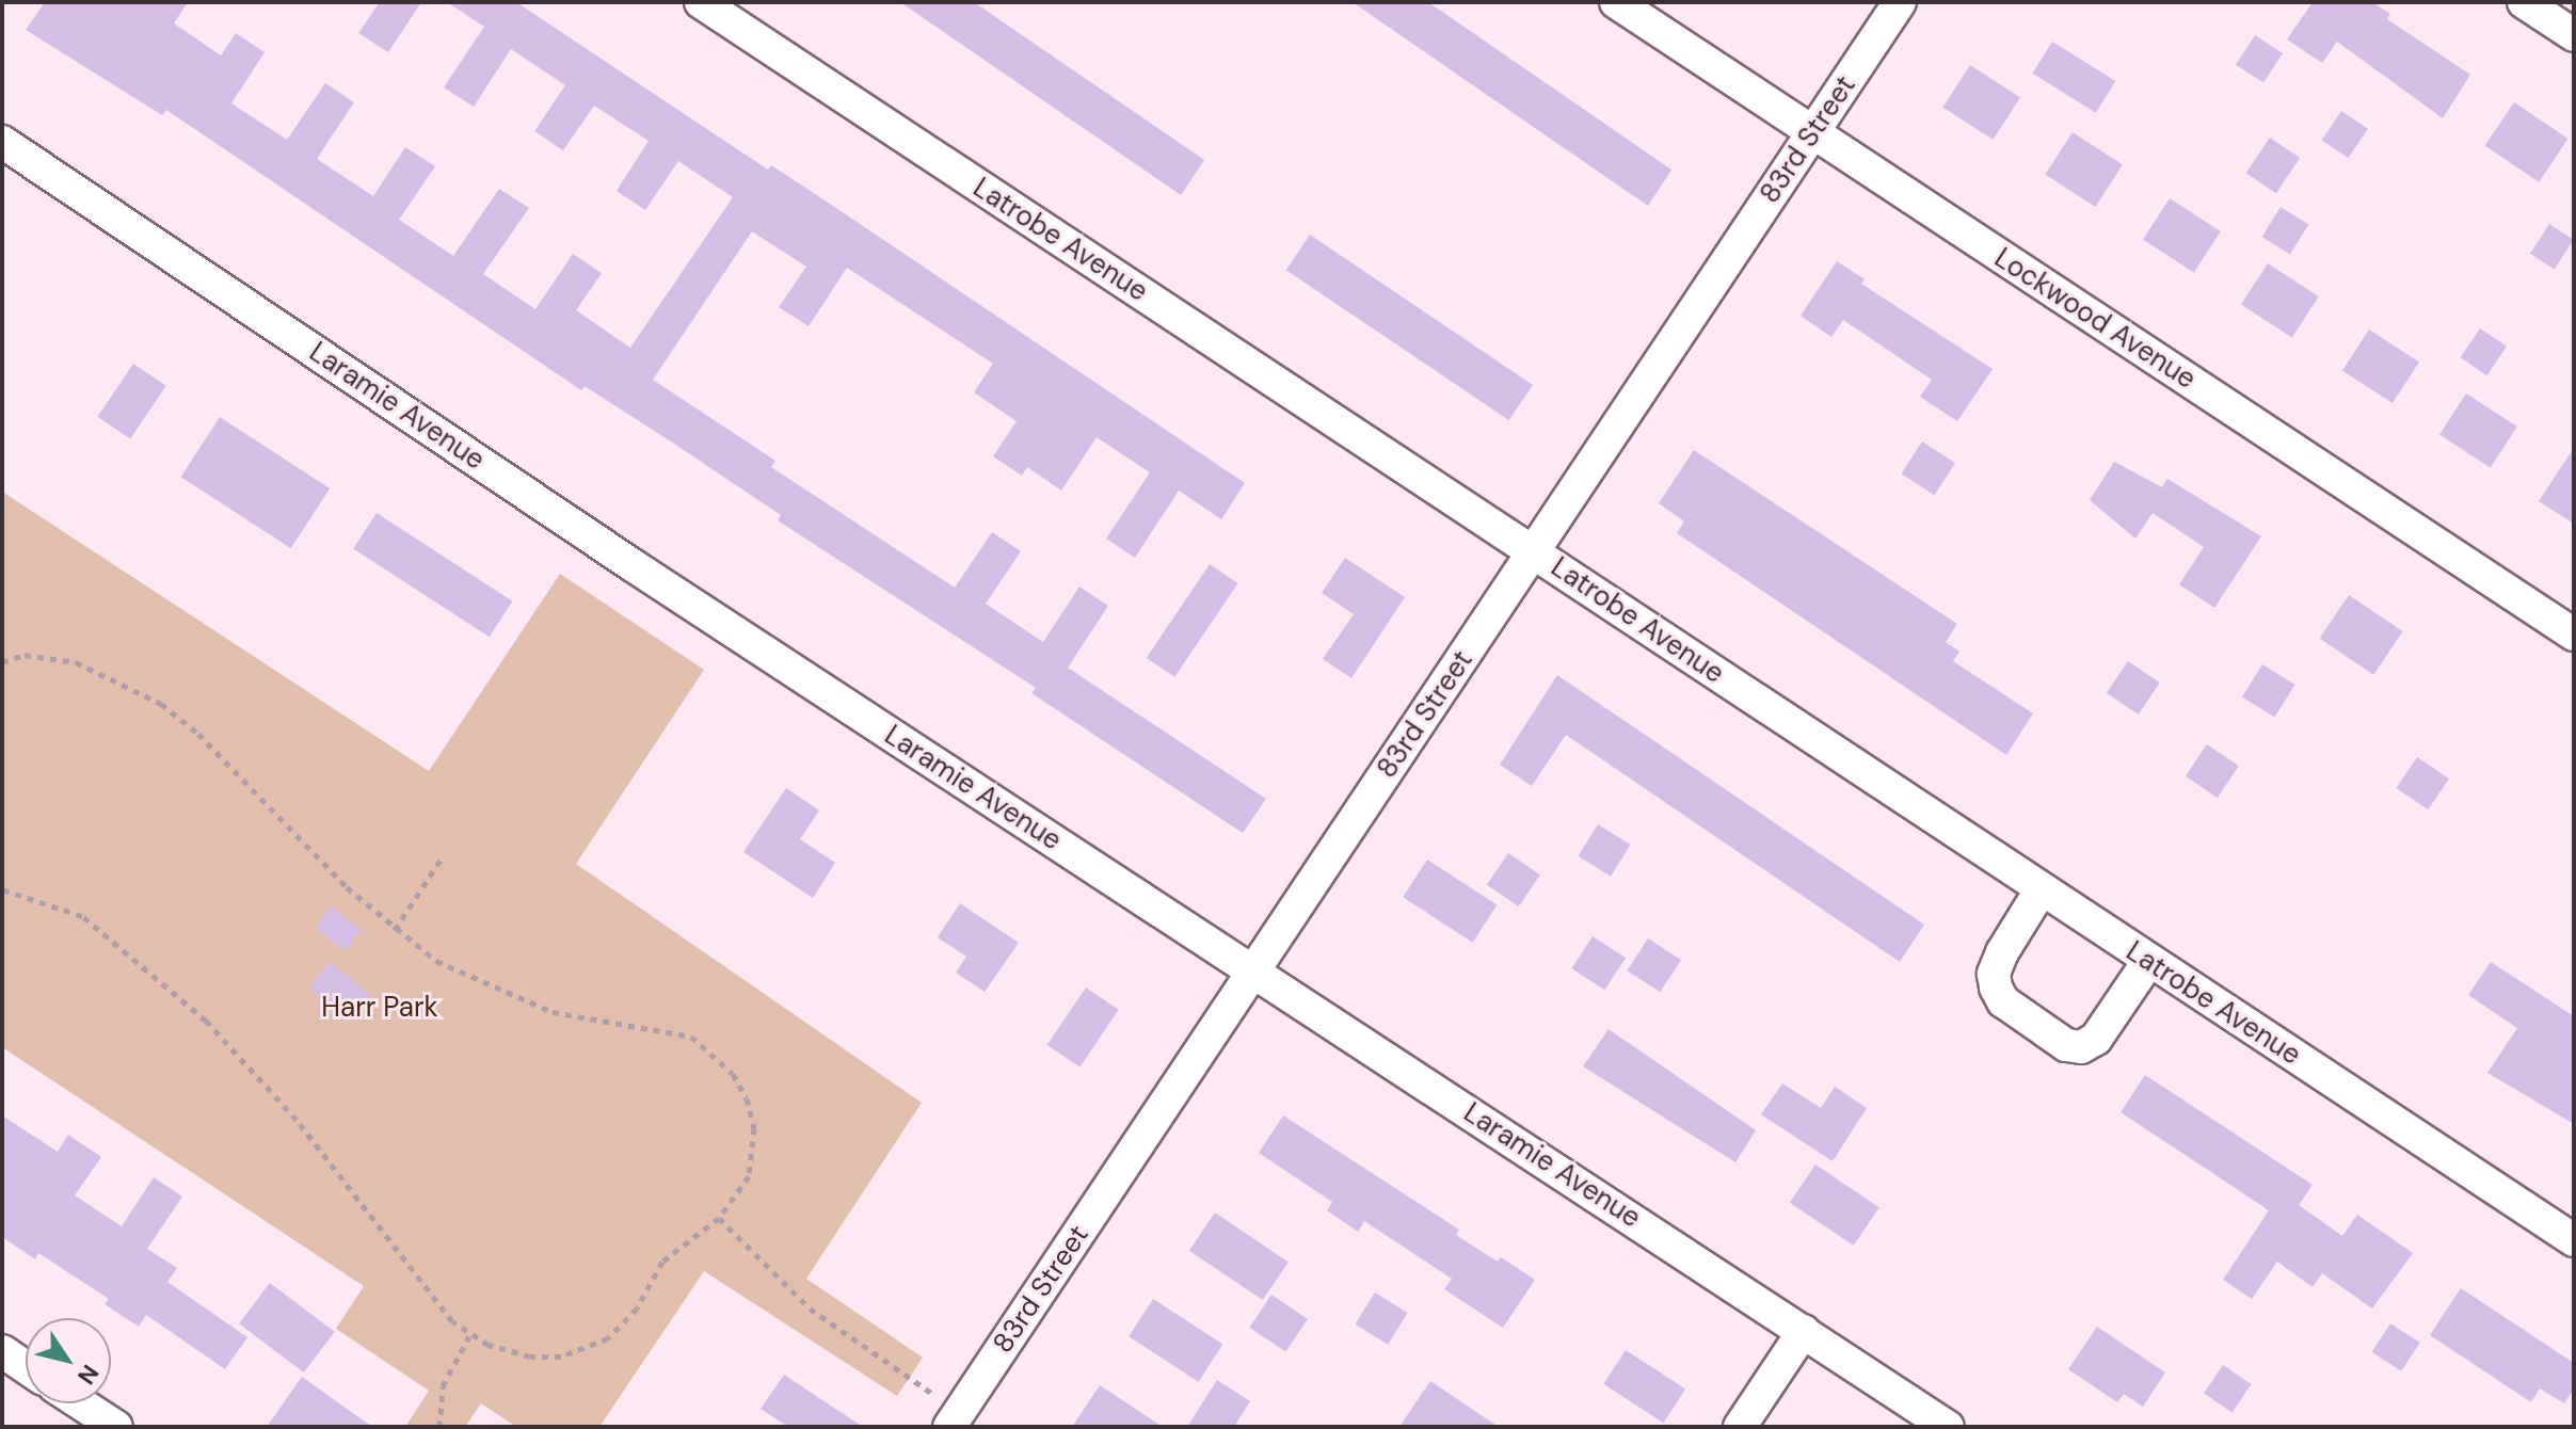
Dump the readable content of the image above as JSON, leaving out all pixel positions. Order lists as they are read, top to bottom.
{
  "streets": {
    "street": [
      "83rd Street",
      "Latrobe Avenue",
      "Lockwood Avenue",
      "Laramie Avenue"
    ]
  },
  "crossings": [
    ["83rd Street", "Latrobe Avenue"],
    ["83rd Street", "Lockwood Avenue"],
    ["83rd Street", "Laramie Avenue"]
  ],
  "parks": ["Harr Park"],
  "north": "bottom right"
}
